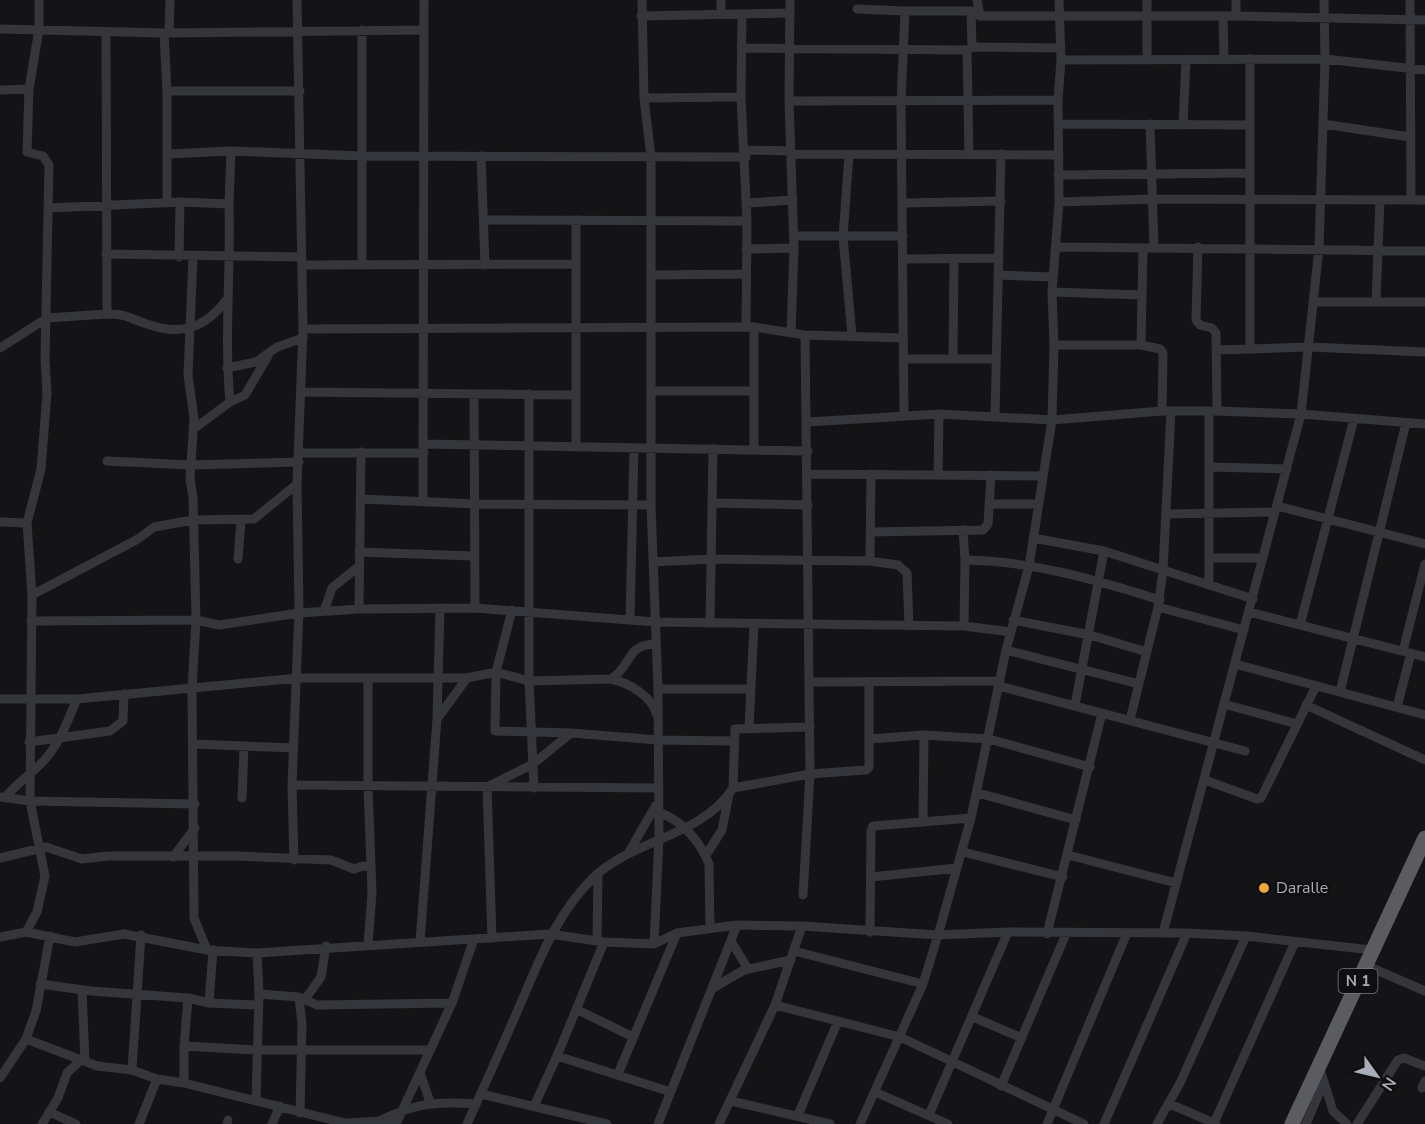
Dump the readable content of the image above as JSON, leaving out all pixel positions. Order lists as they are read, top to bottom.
{
  "streets": {
    "highway": ["N 1"]
  },
  "places": ["Daralle"],
  "north": "bottom right"
}
